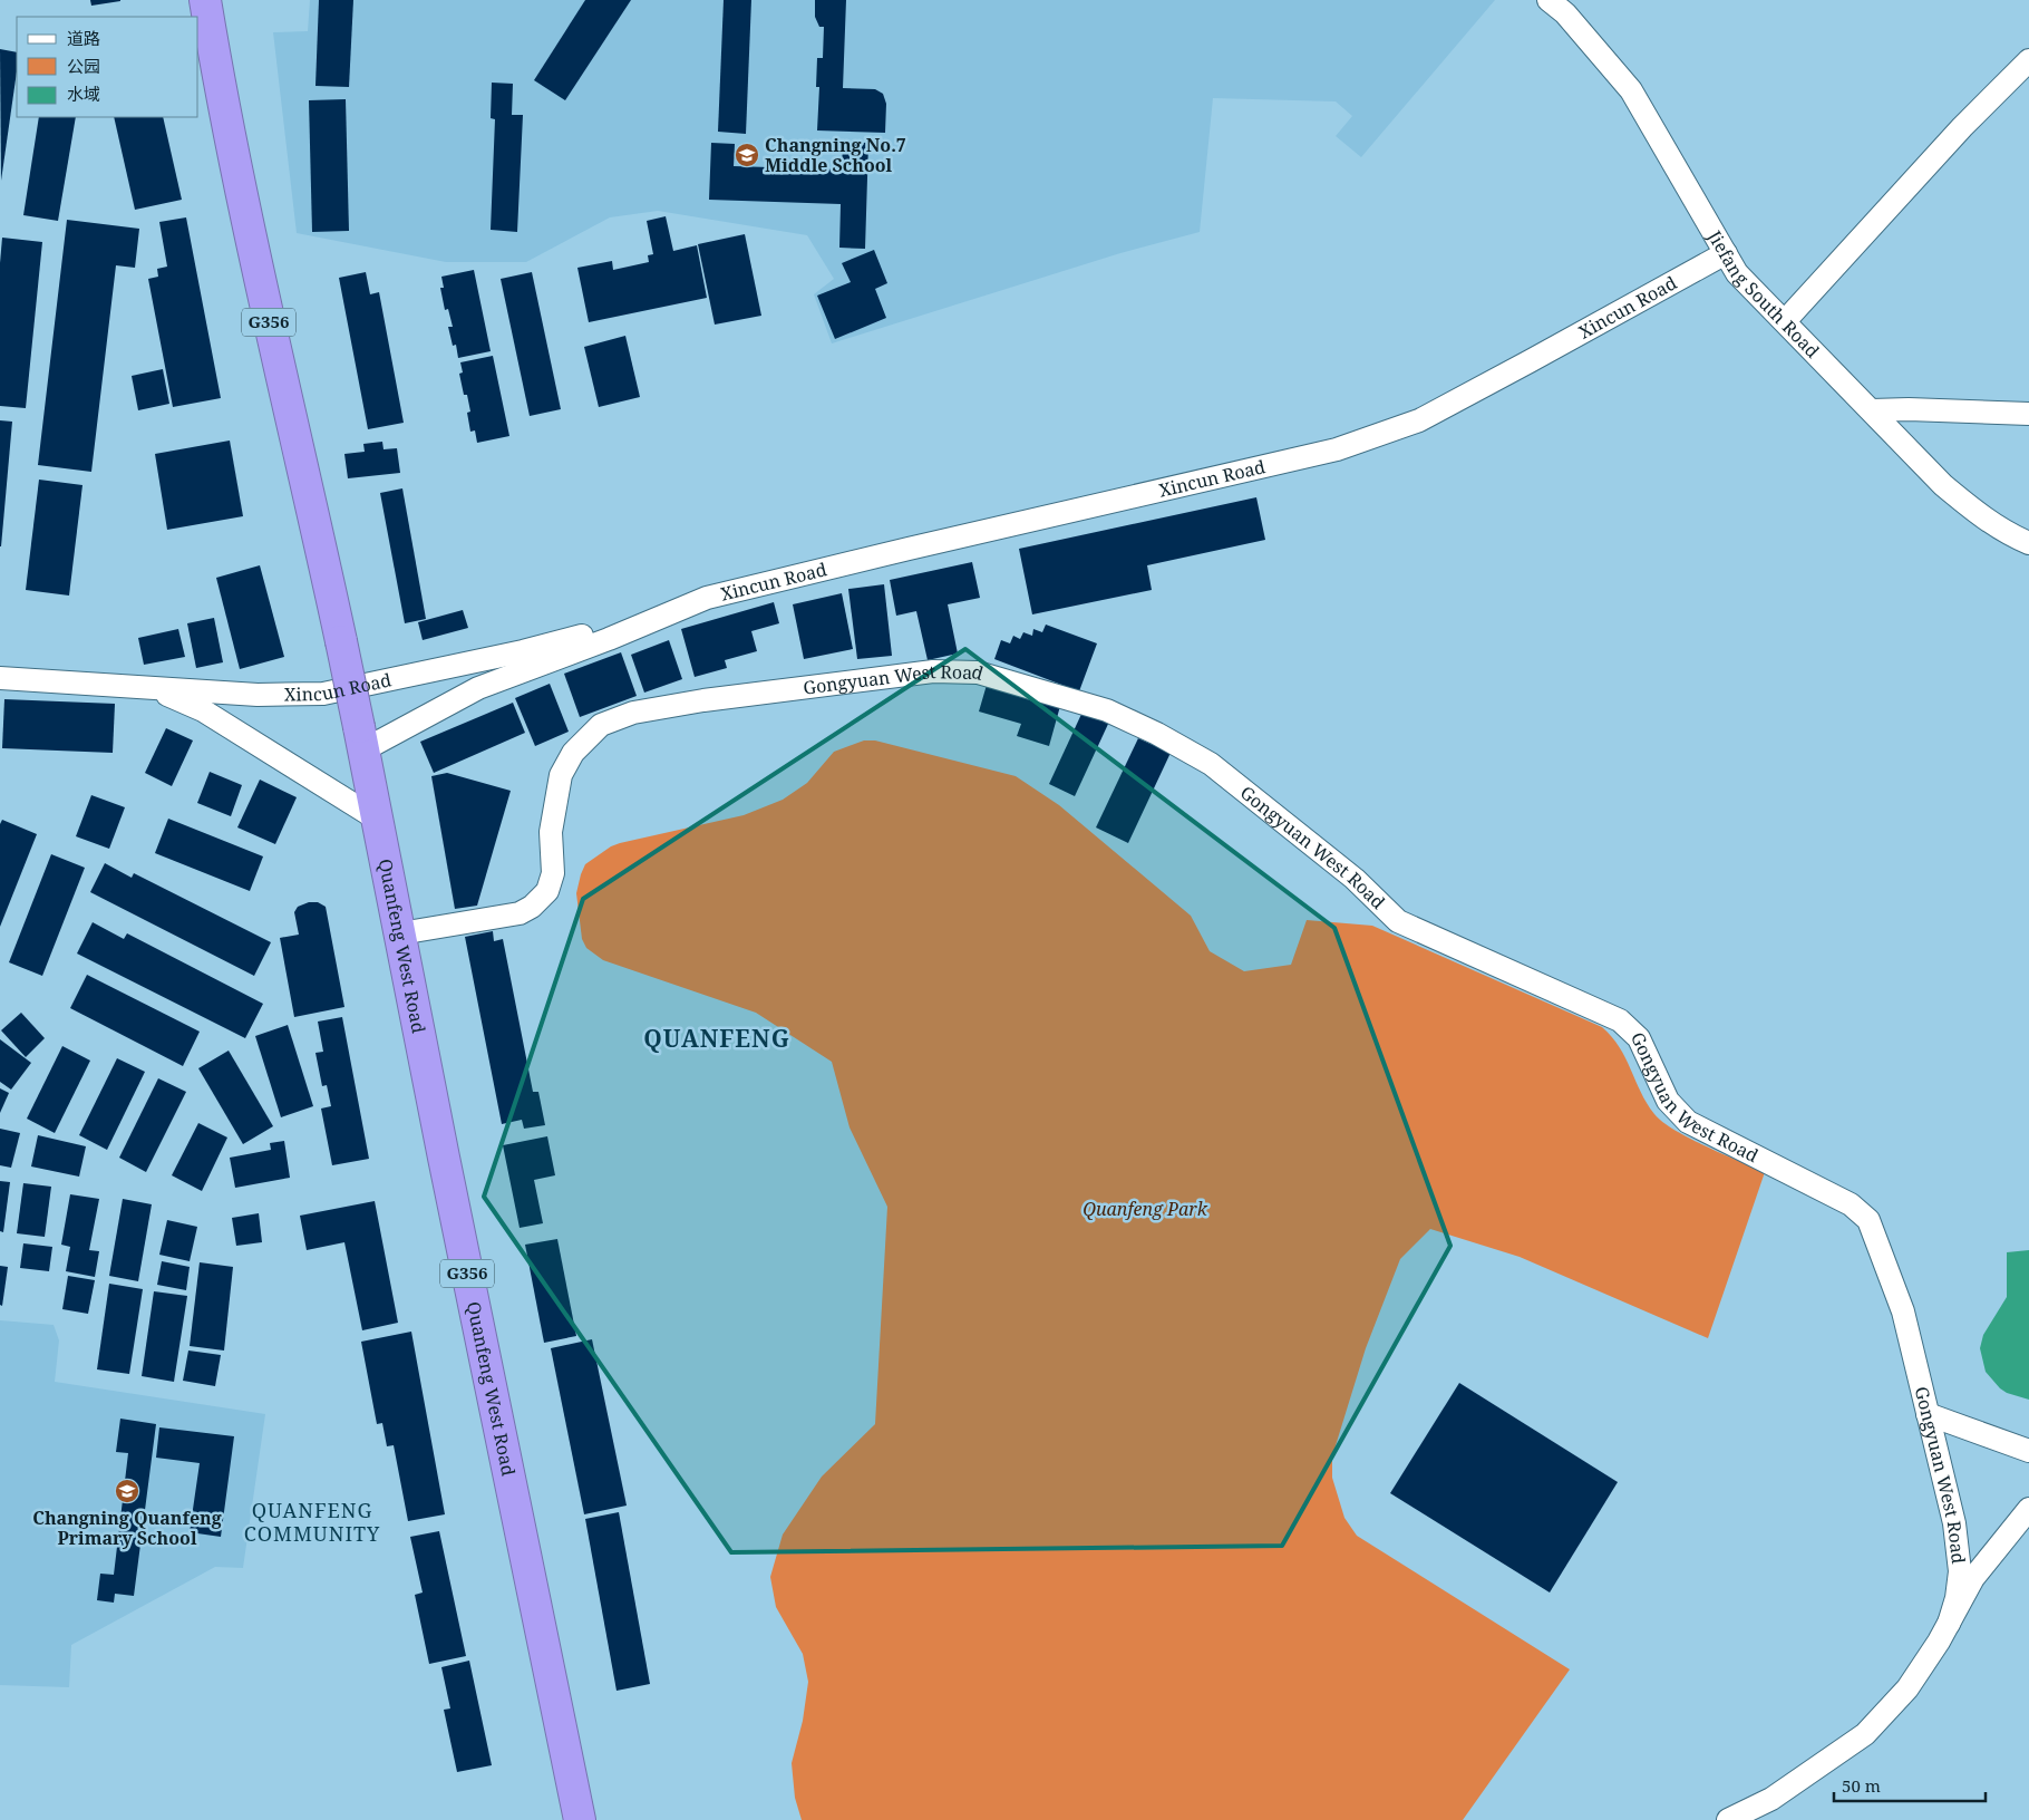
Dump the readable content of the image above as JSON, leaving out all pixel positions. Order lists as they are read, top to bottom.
{
  "streets": {
    "highway": ["G356", "Quanfeng West Road"],
    "street": ["Jiefang South Road", "Xincun Road", "Gongyuan West Road"]
  },
  "crossings": [
    ["Jiefang South Road", "Xincun Road"],
    ["Xincun Road", "G356"],
    ["Xincun Road", "Quanfeng West Road"],
    ["G356", "Quanfeng West Road"],
    ["Gongyuan West Road", "Quanfeng West Road"]
  ],
  "districts": ["QUANFENG", "QUANFENG COMMUNITY"],
  "parks": ["Quanfeng Park"],
  "places": {
    "school or university": ["Changning No.7 Middle School", "Changning Quanfeng Primary School"]
  },
  "legend": ["道路", "公园", "水域"],
  "scale_bar": "50 m"
}
